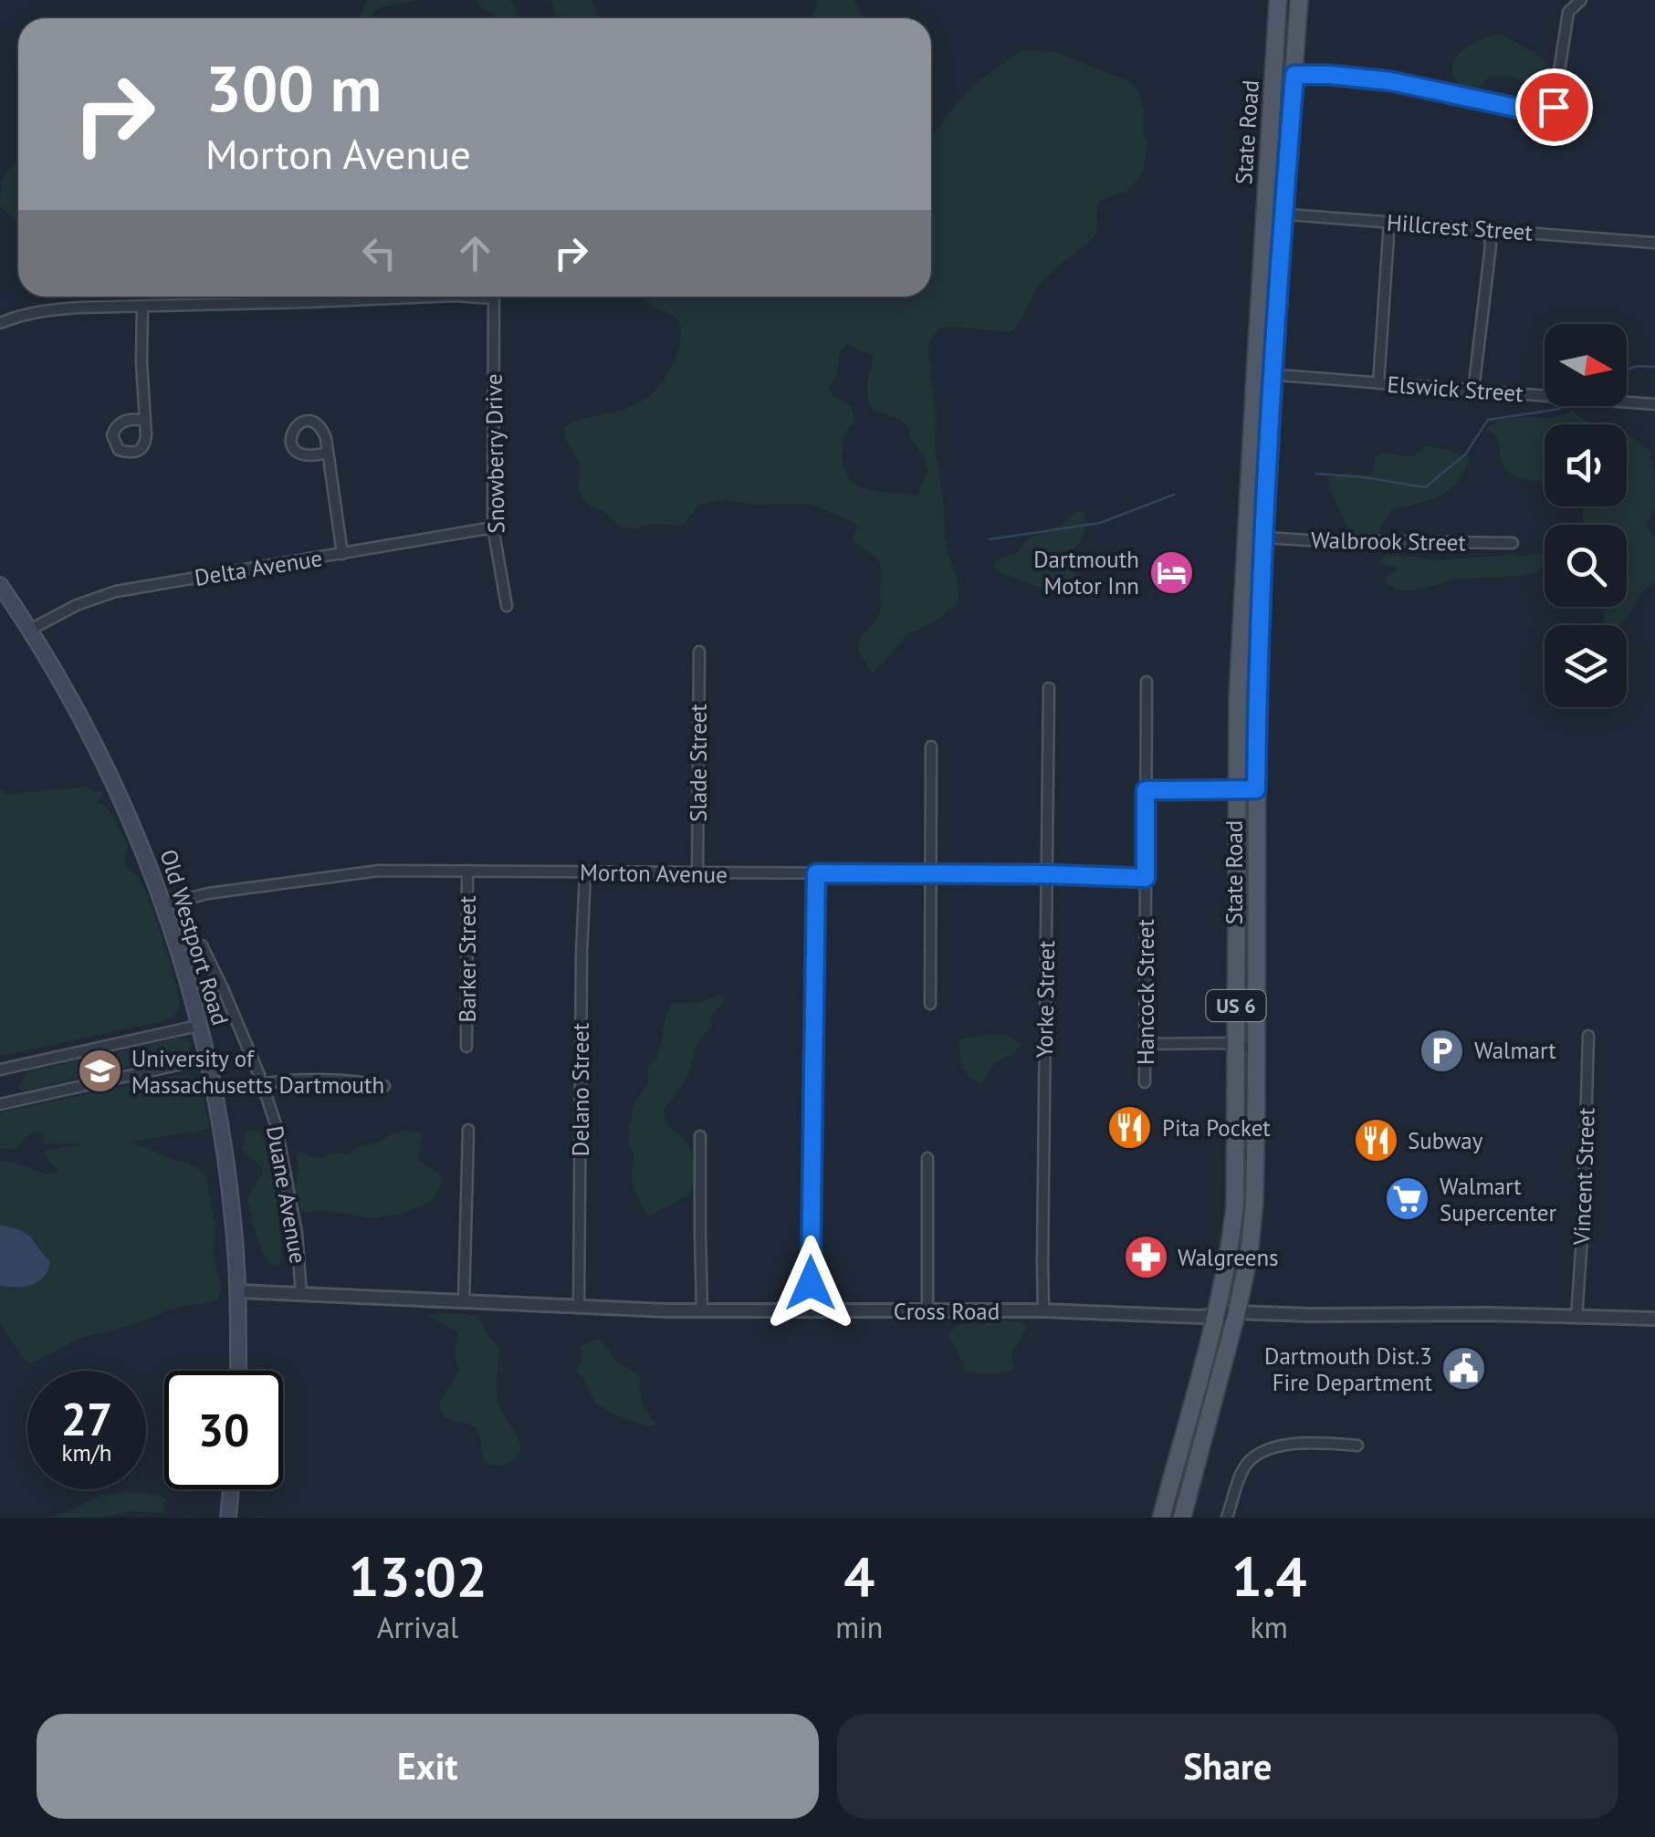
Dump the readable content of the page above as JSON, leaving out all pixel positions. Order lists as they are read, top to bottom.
{
  "streets": {
    "main road": ["State Road", "Old Westport Road", "US 6"],
    "street": [
      "Hillcrest Street",
      "Elswick Street",
      "Snowberry Drive",
      "Walbrook Street",
      "Delta Avenue",
      "Slade Street",
      "Morton Avenue",
      "Barker Street",
      "Hancock Street",
      "Yorke Street",
      "Delano Street",
      "Vincent Street",
      "Duane Avenue",
      "Cross Road"
    ]
  },
  "crossings": [
    ["State Road", "Hillcrest Street"],
    ["State Road", "Elswick Street"],
    ["State Road", "Walbrook Street"],
    ["State Road", "Cross Road"],
    ["Snowberry Drive", "Delta Avenue"],
    ["Delta Avenue", "Old Westport Road"],
    ["Slade Street", "Morton Avenue"],
    ["Morton Avenue", "Old Westport Road"],
    ["Morton Avenue", "Barker Street"],
    ["Morton Avenue", "Hancock Street"],
    ["Morton Avenue", "Yorke Street"],
    ["Morton Avenue", "Delano Street"],
    ["Old Westport Road", "Cross Road"],
    ["Yorke Street", "Cross Road"],
    ["Delano Street", "Cross Road"],
    ["Vincent Street", "Cross Road"],
    ["Duane Avenue", "Cross Road"]
  ],
  "places": {
    "hotel": ["Dartmouth Motor Inn"],
    "parking": ["Walmart"],
    "school or university": ["University of Massachusetts Dartmouth"],
    "restaurant": ["Pita Pocket", "Subway"],
    "supermarket": ["Walmart Supercenter"],
    "pharmacy": ["Walgreens"],
    "public building": ["Dartmouth Dist.3 Fire Department"]
  },
  "north": "right",
  "page": {
    "turn": ["300 m", "Morton Avenue"],
    "speed": "27 km/h",
    "limit": "30",
    "eta": [
      "13:02",
      "Arrival",
      "4",
      "min",
      "1.4",
      "km"
    ],
    "buttons": ["Exit", "Share"]
  }
}
